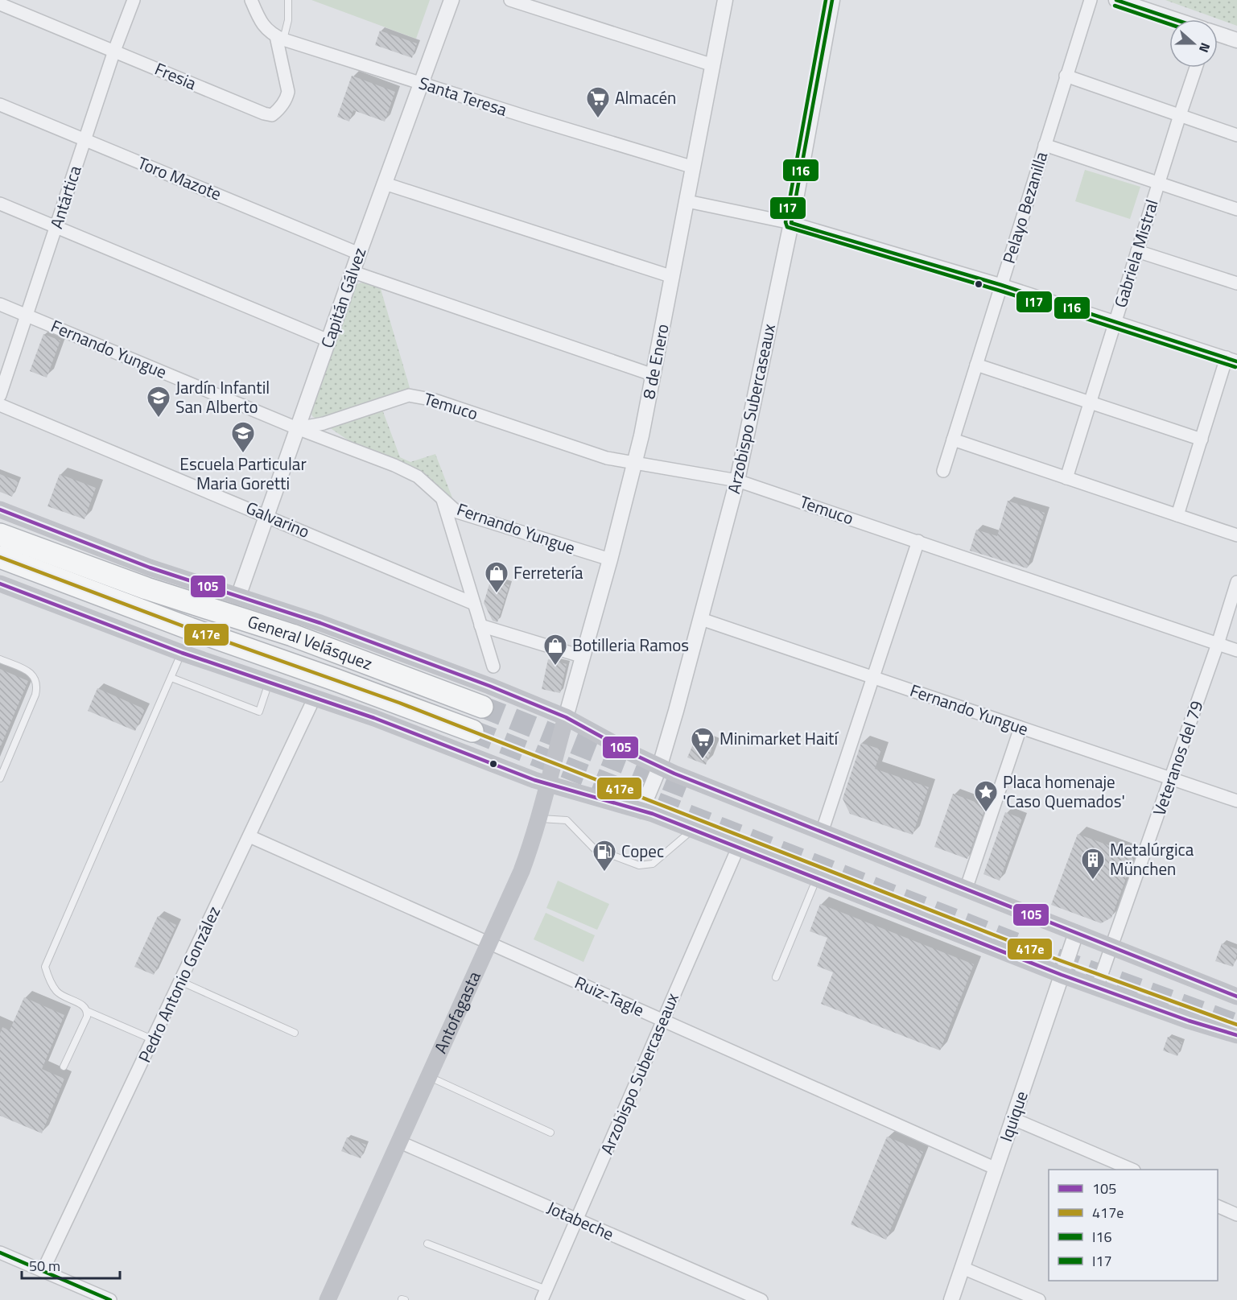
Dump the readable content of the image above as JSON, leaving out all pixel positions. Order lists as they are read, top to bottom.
{
  "streets": {
    "highway": ["General Velásquez"],
    "main road": ["Antofagasta"],
    "street": [
      "Fresia",
      "Santa Teresa",
      "Toro Mazote",
      "Antártica",
      "Pelayo Bezanilla",
      "Gabriela Mistral",
      "Capitán Gálvez",
      "Fernando Yungue",
      "8 de Enero",
      "Temuco",
      "Arzobispo Subercaseaux",
      "Galvarino",
      "Veteranos del 79",
      "Pedro Antonio González",
      "Ruiz-Tagle",
      "Iquique",
      "Jotabeche"
    ]
  },
  "crossings": [
    ["Fresia", "Santa Teresa"],
    ["Fresia", "Antártica"],
    ["Santa Teresa", "Capitán Gálvez"],
    ["Santa Teresa", "8 de Enero"],
    ["Toro Mazote", "Antártica"],
    ["Toro Mazote", "Capitán Gálvez"],
    ["Antártica", "Fernando Yungue"],
    ["Capitán Gálvez", "Fernando Yungue"],
    ["Capitán Gálvez", "Temuco"],
    ["Capitán Gálvez", "Galvarino"],
    ["Fernando Yungue", "8 de Enero"],
    ["Fernando Yungue", "Temuco"],
    ["Fernando Yungue", "Arzobispo Subercaseaux"],
    ["Fernando Yungue", "Veteranos del 79"],
    ["8 de Enero", "Temuco"],
    ["8 de Enero", "Antofagasta"],
    ["Temuco", "Arzobispo Subercaseaux"],
    ["Temuco", "Veteranos del 79"],
    ["Arzobispo Subercaseaux", "Ruiz-Tagle"],
    ["Arzobispo Subercaseaux", "Jotabeche"],
    ["Pedro Antonio González", "Ruiz-Tagle"],
    ["Ruiz-Tagle", "Antofagasta"],
    ["Ruiz-Tagle", "Iquique"],
    ["Antofagasta", "Jotabeche"]
  ],
  "places": {
    "supermarket": ["Almacén", "Minimarket Haití"],
    "school or university": ["Jardín Infantil San Alberto", "Escuela Particular Maria Goretti"],
    "shop": ["Ferretería", "Botilleria Ramos"],
    "place": ["Placa homenaje 'Caso Quemados'"],
    "fuel station": ["Copec"],
    "building": ["Metalúrgica München"]
  },
  "lines": [
    "transit line I16",
    "transit line I17",
    "transit line 105",
    "transit line 417e"
  ],
  "legend": [
    "105",
    "417e",
    "I16",
    "I17"
  ],
  "scale_bar": "50 m",
  "north": "right"
}
